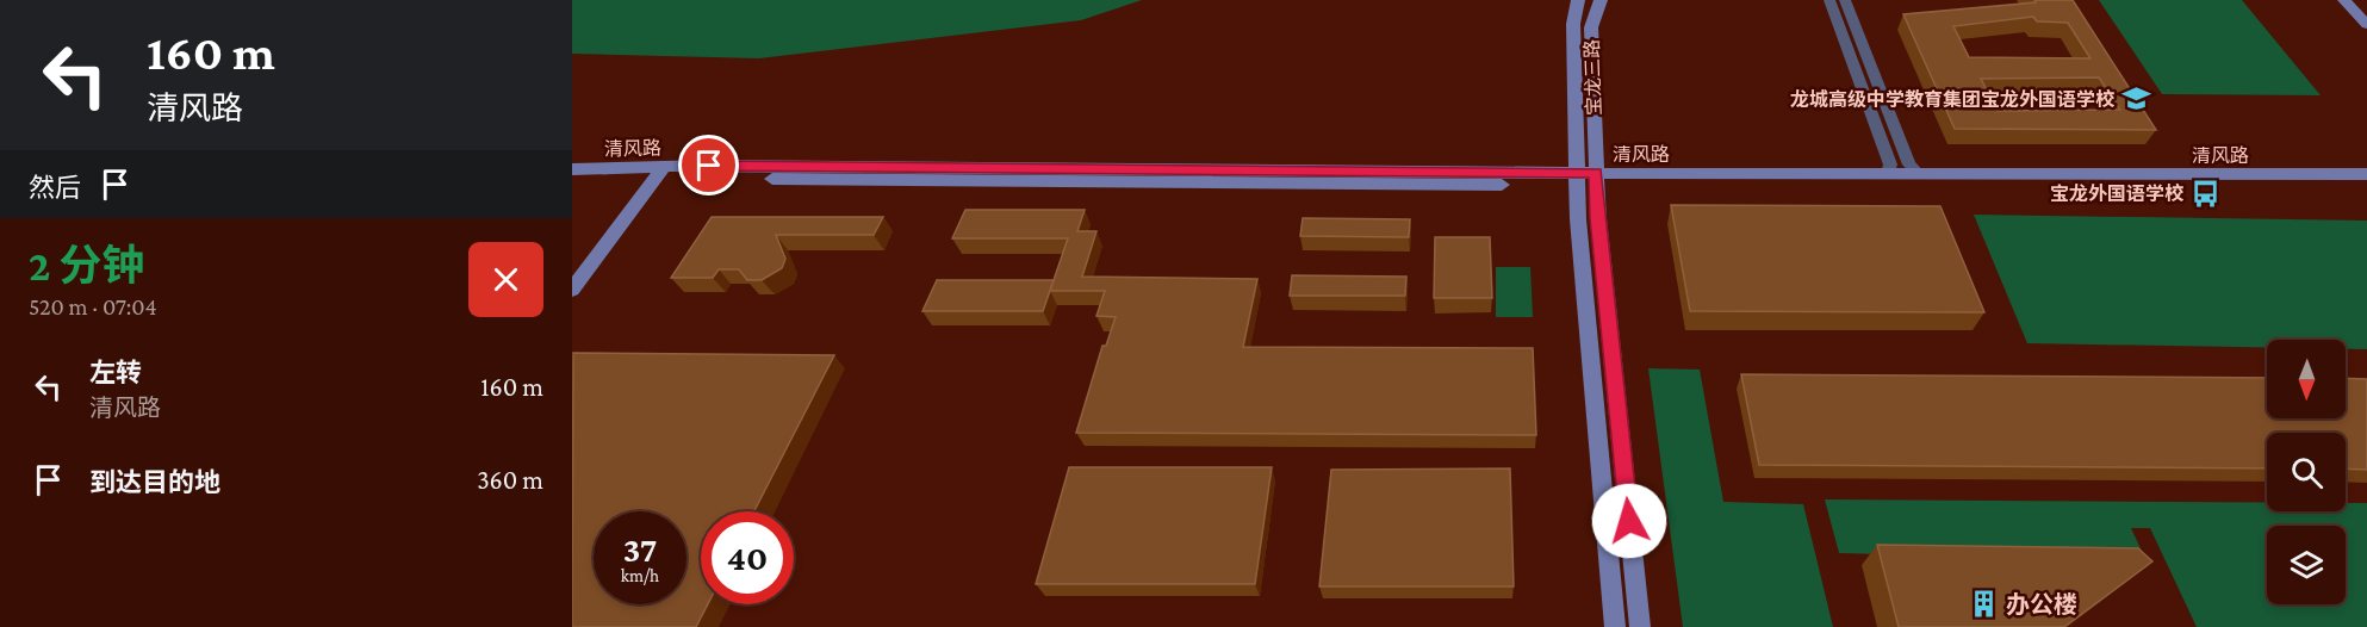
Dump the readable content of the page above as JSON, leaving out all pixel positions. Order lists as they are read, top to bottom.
{
  "streets": {
    "street": ["宝龙三路", "清风路"]
  },
  "crossings": [
    ["宝龙三路", "清风路"]
  ],
  "places": {
    "school or university": ["龙城高级中学教育集团宝龙外国语学校"],
    "bus stop": ["宝龙外国语学校"],
    "building": ["办公楼"]
  },
  "north": "bottom",
  "page": {
    "turn": ["160 m", "清风路"],
    "then": "然后",
    "heading": ["2 分钟", "520 m · 07:04"],
    "list": [
      {
        "name": "左转",
        "note": "清风路",
        "value": "160 m"
      },
      {
        "name": "到达目的地",
        "value": "360 m"
      }
    ],
    "speed": "37 km/h",
    "limit": "40"
  }
}
